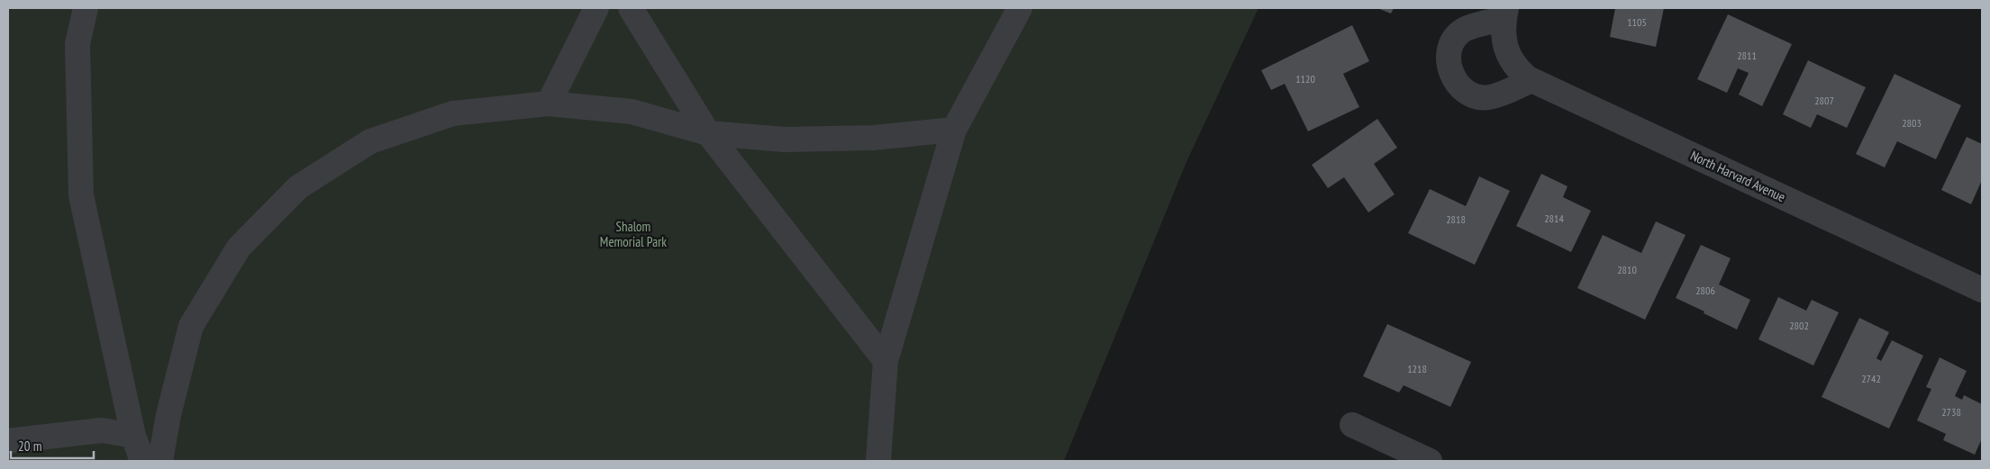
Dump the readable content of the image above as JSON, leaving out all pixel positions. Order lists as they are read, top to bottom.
{
  "streets": {
    "street": ["North Harvard Avenue"]
  },
  "parks": ["Shalom Memorial Park"],
  "house_numbers": [
    "1105",
    "2811",
    "1120",
    "2807",
    "2803",
    "2814",
    "2818",
    "2810",
    "2806",
    "2802",
    "1218",
    "2742",
    "2738"
  ],
  "scale_bar": "20 m"
}
